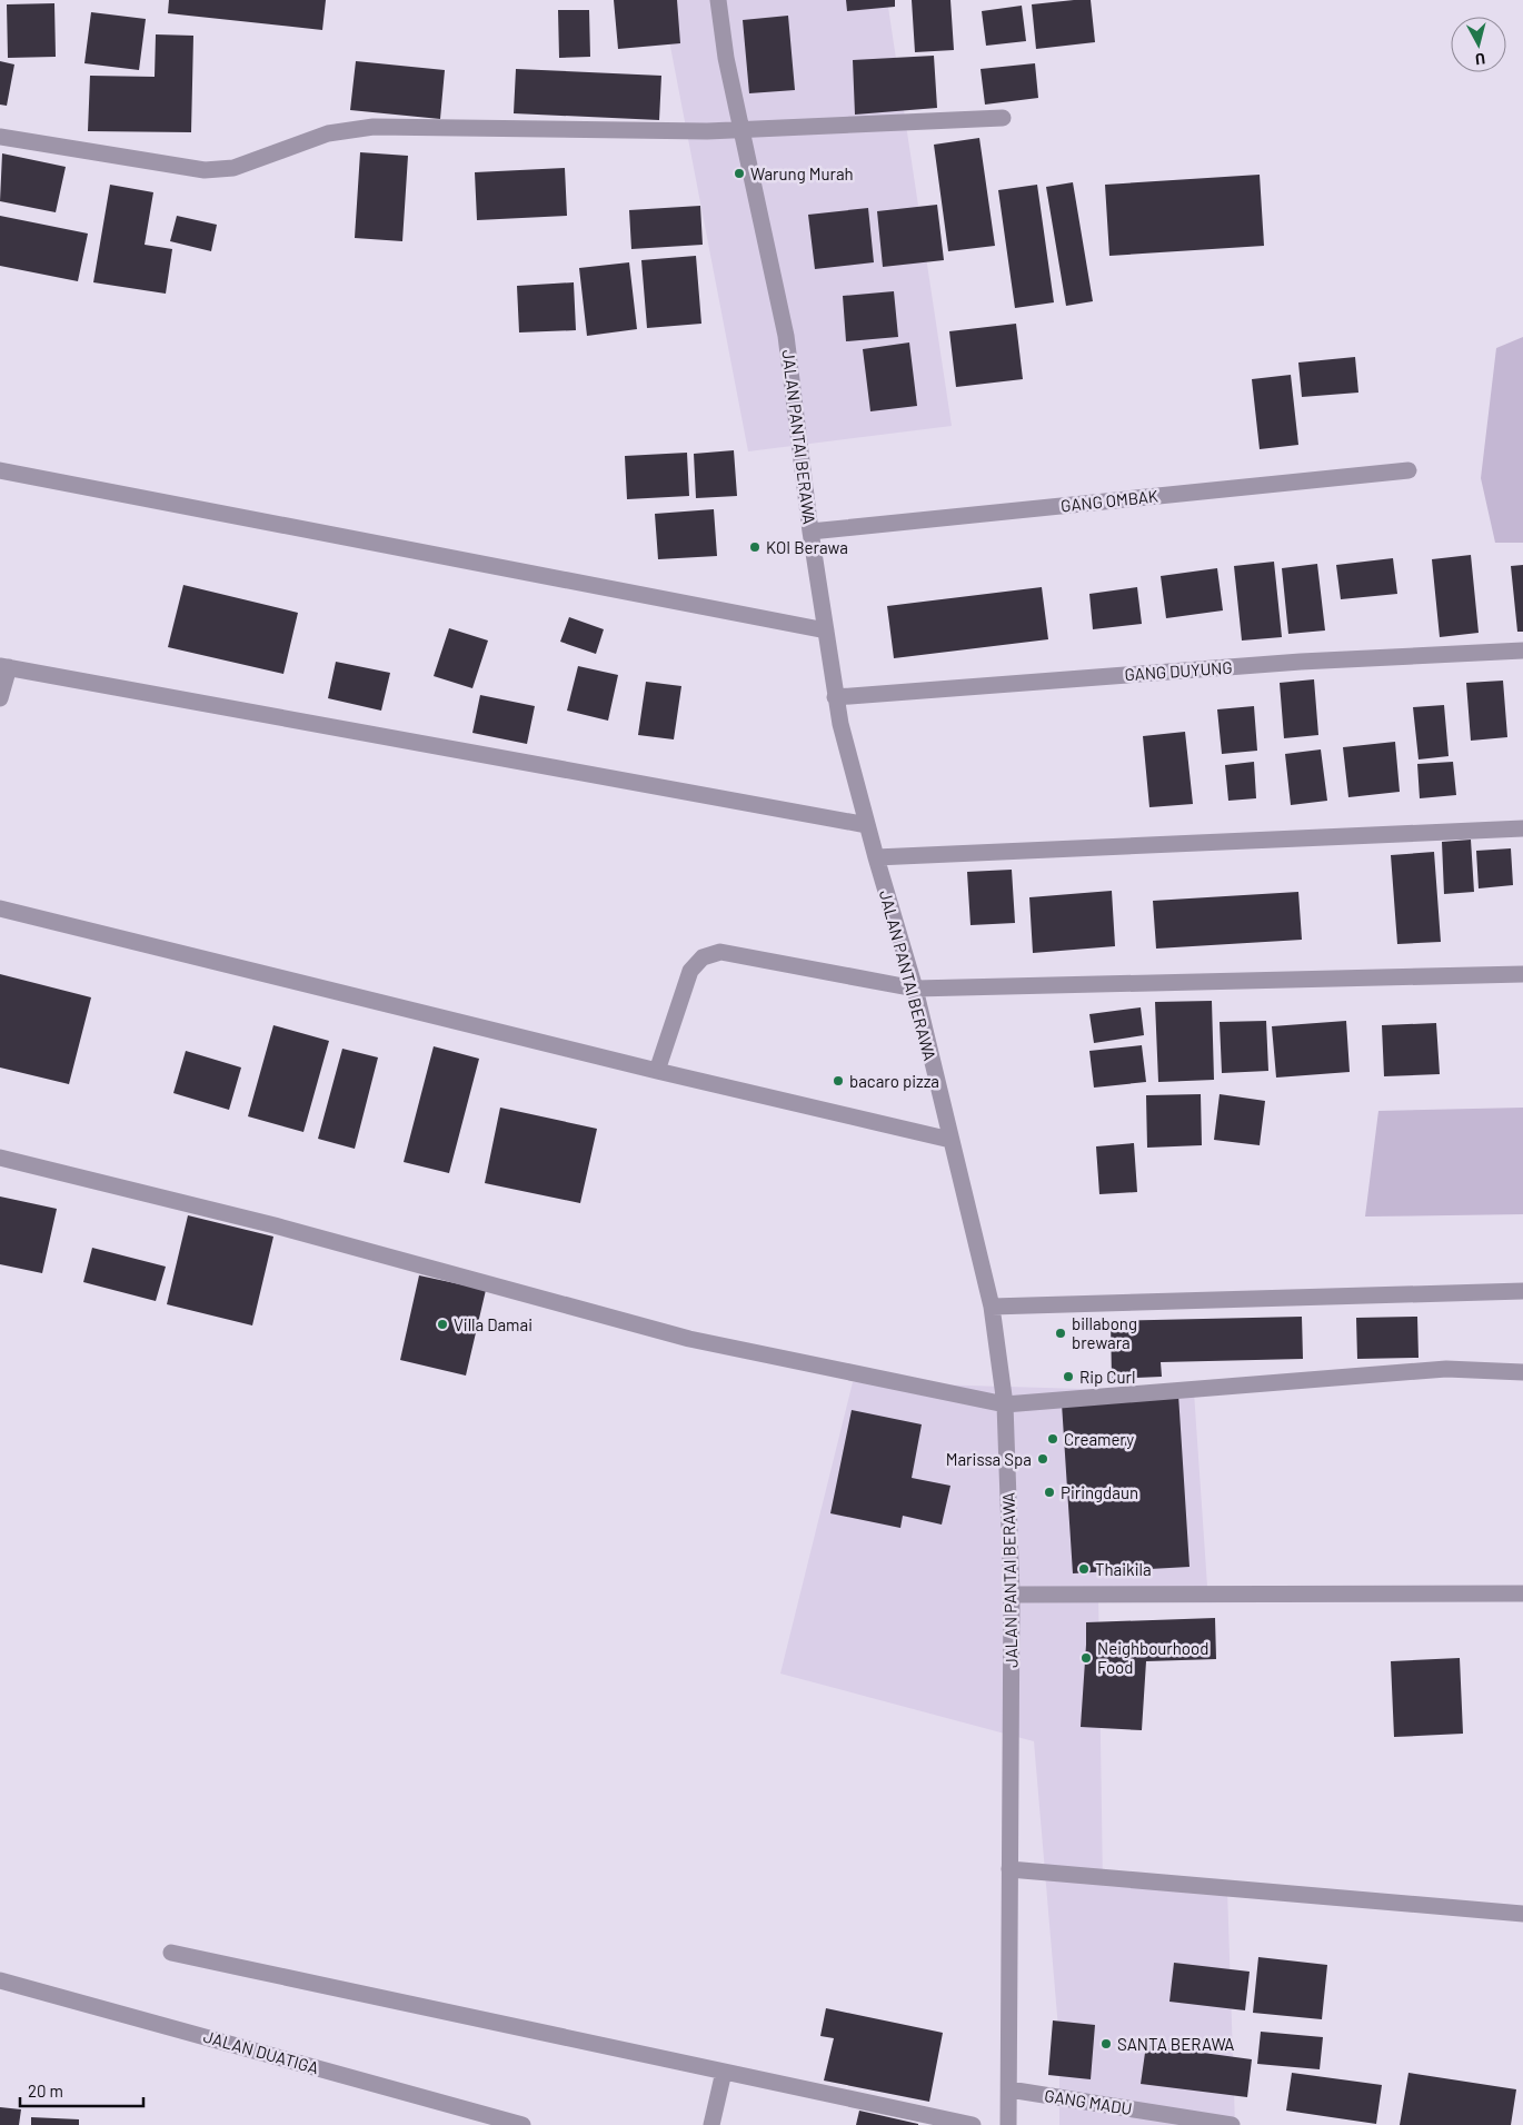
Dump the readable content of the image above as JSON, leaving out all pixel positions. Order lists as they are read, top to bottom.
{
  "streets": {
    "street": [
      "JALAN PANTAI BERAWA",
      "GANG OMBAK",
      "GANG DUYUNG",
      "JALAN DUATIGA",
      "GANG MADU"
    ]
  },
  "crossings": [
    ["JALAN PANTAI BERAWA", "GANG OMBAK"],
    ["JALAN PANTAI BERAWA", "GANG DUYUNG"],
    ["JALAN PANTAI BERAWA", "GANG MADU"]
  ],
  "places": [
    "Warung Murah",
    "KOI Berawa",
    "bacaro pizza",
    "Villa Damai",
    "billabong brewara",
    "Rip Curl",
    "Creamery",
    "Marissa Spa",
    "Piringdaun",
    "Thaikila",
    "Neighbourhood Food",
    "SANTA BERAWA"
  ],
  "scale_bar": "20 m",
  "north": "bottom"
}
